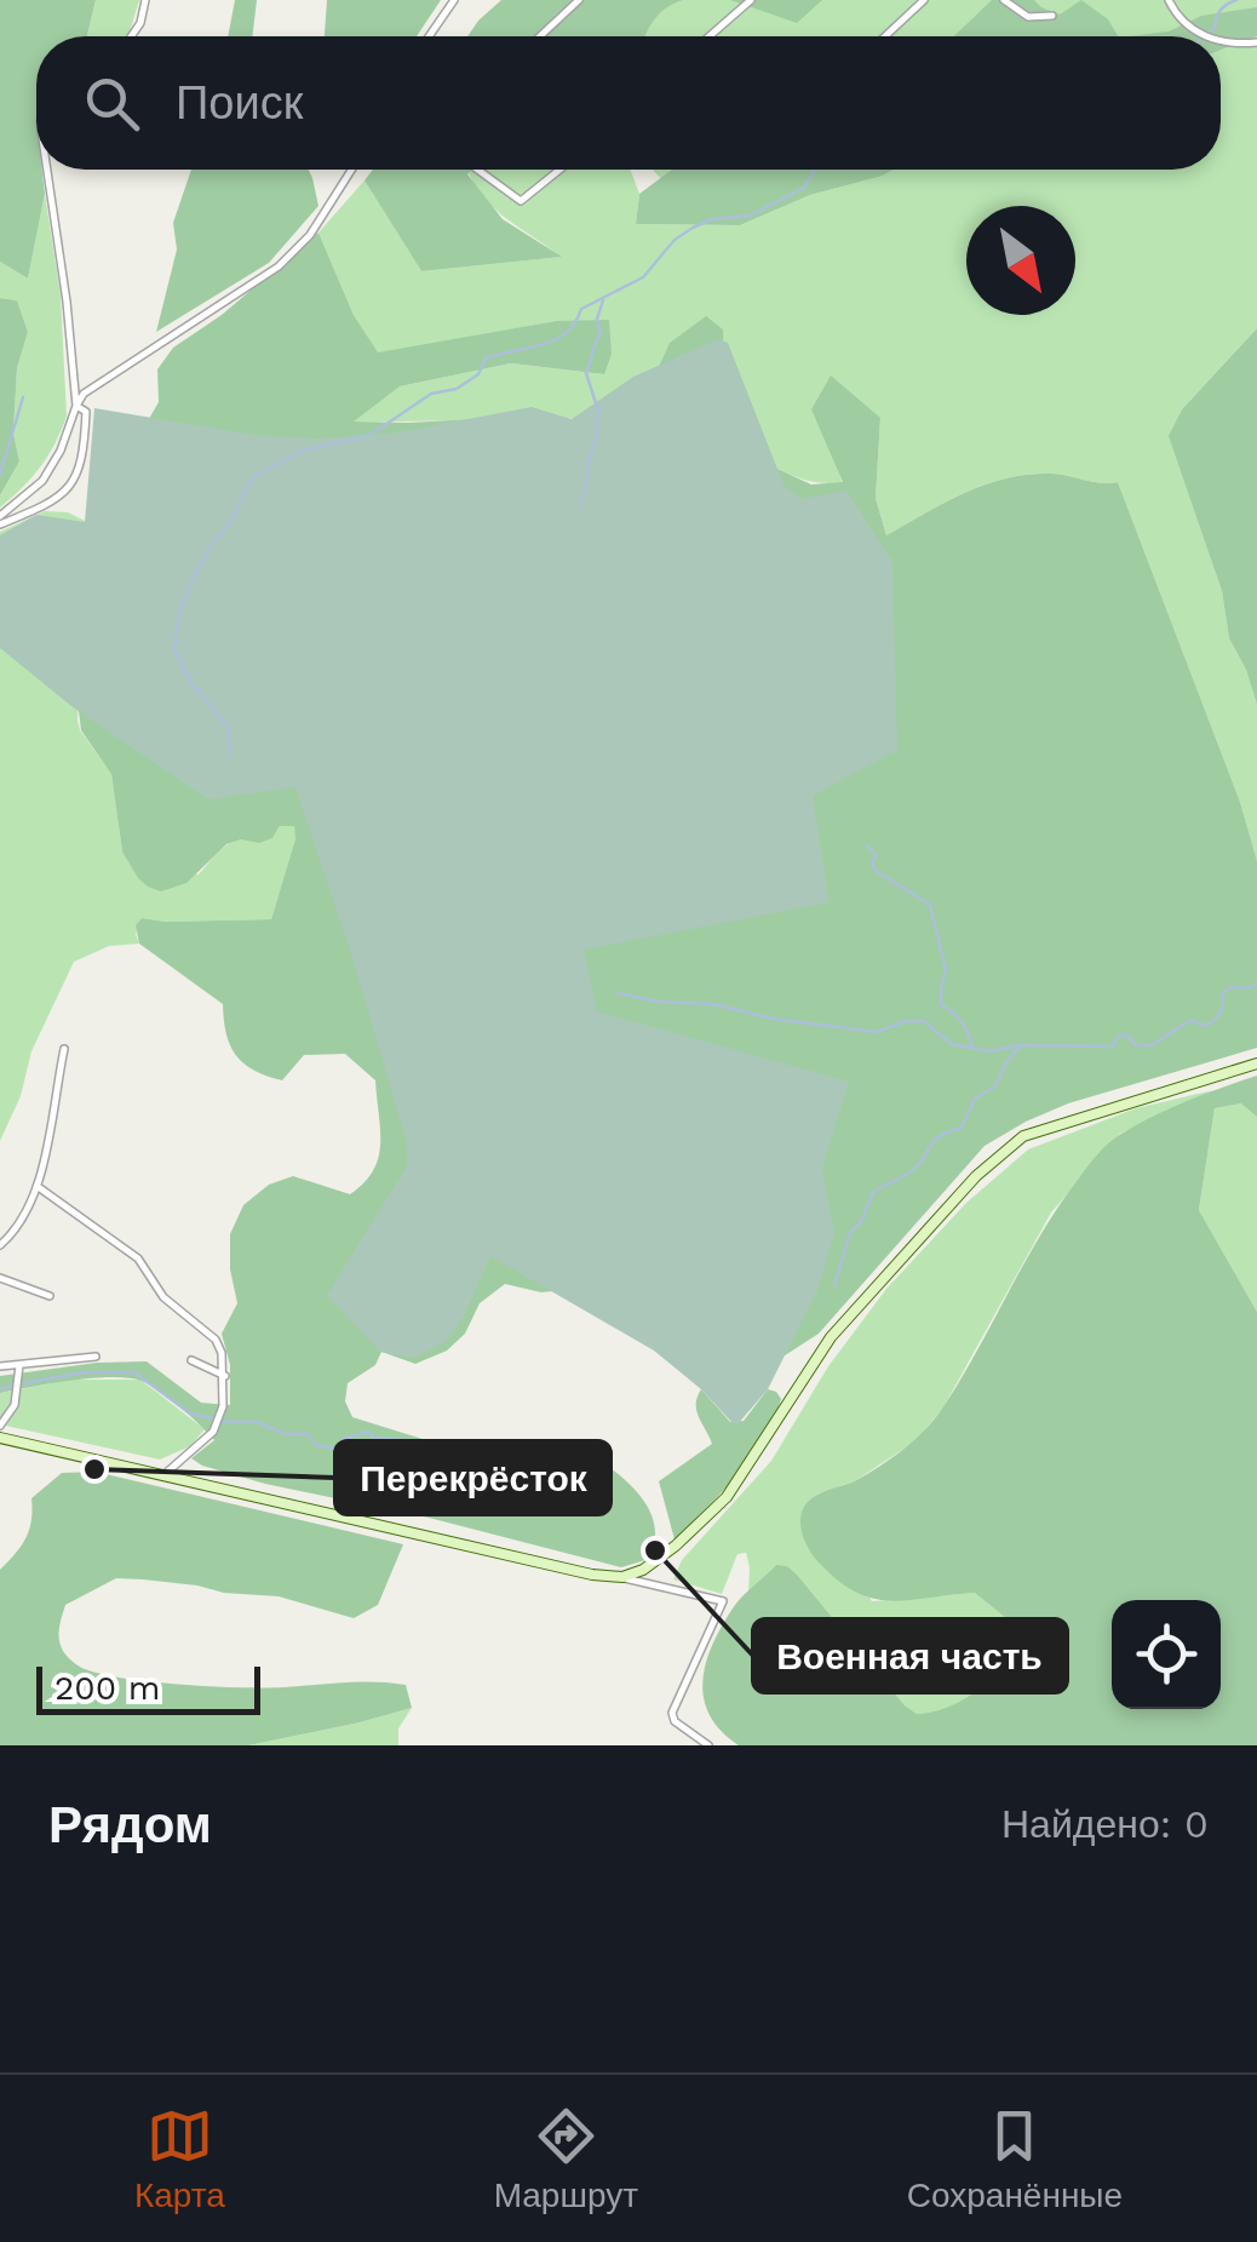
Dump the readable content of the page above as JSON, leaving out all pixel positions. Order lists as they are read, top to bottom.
{
  "places": ["Перекрёсток", "Военная часть"],
  "scale_bar": "200 m",
  "north": "bottom right",
  "page": {
    "search": "Поиск",
    "scale": "200 m",
    "heading": ["Рядом", "Найдено: 0"],
    "nav": ["Карта", "Маршрут", "Сохранённые"]
  }
}
